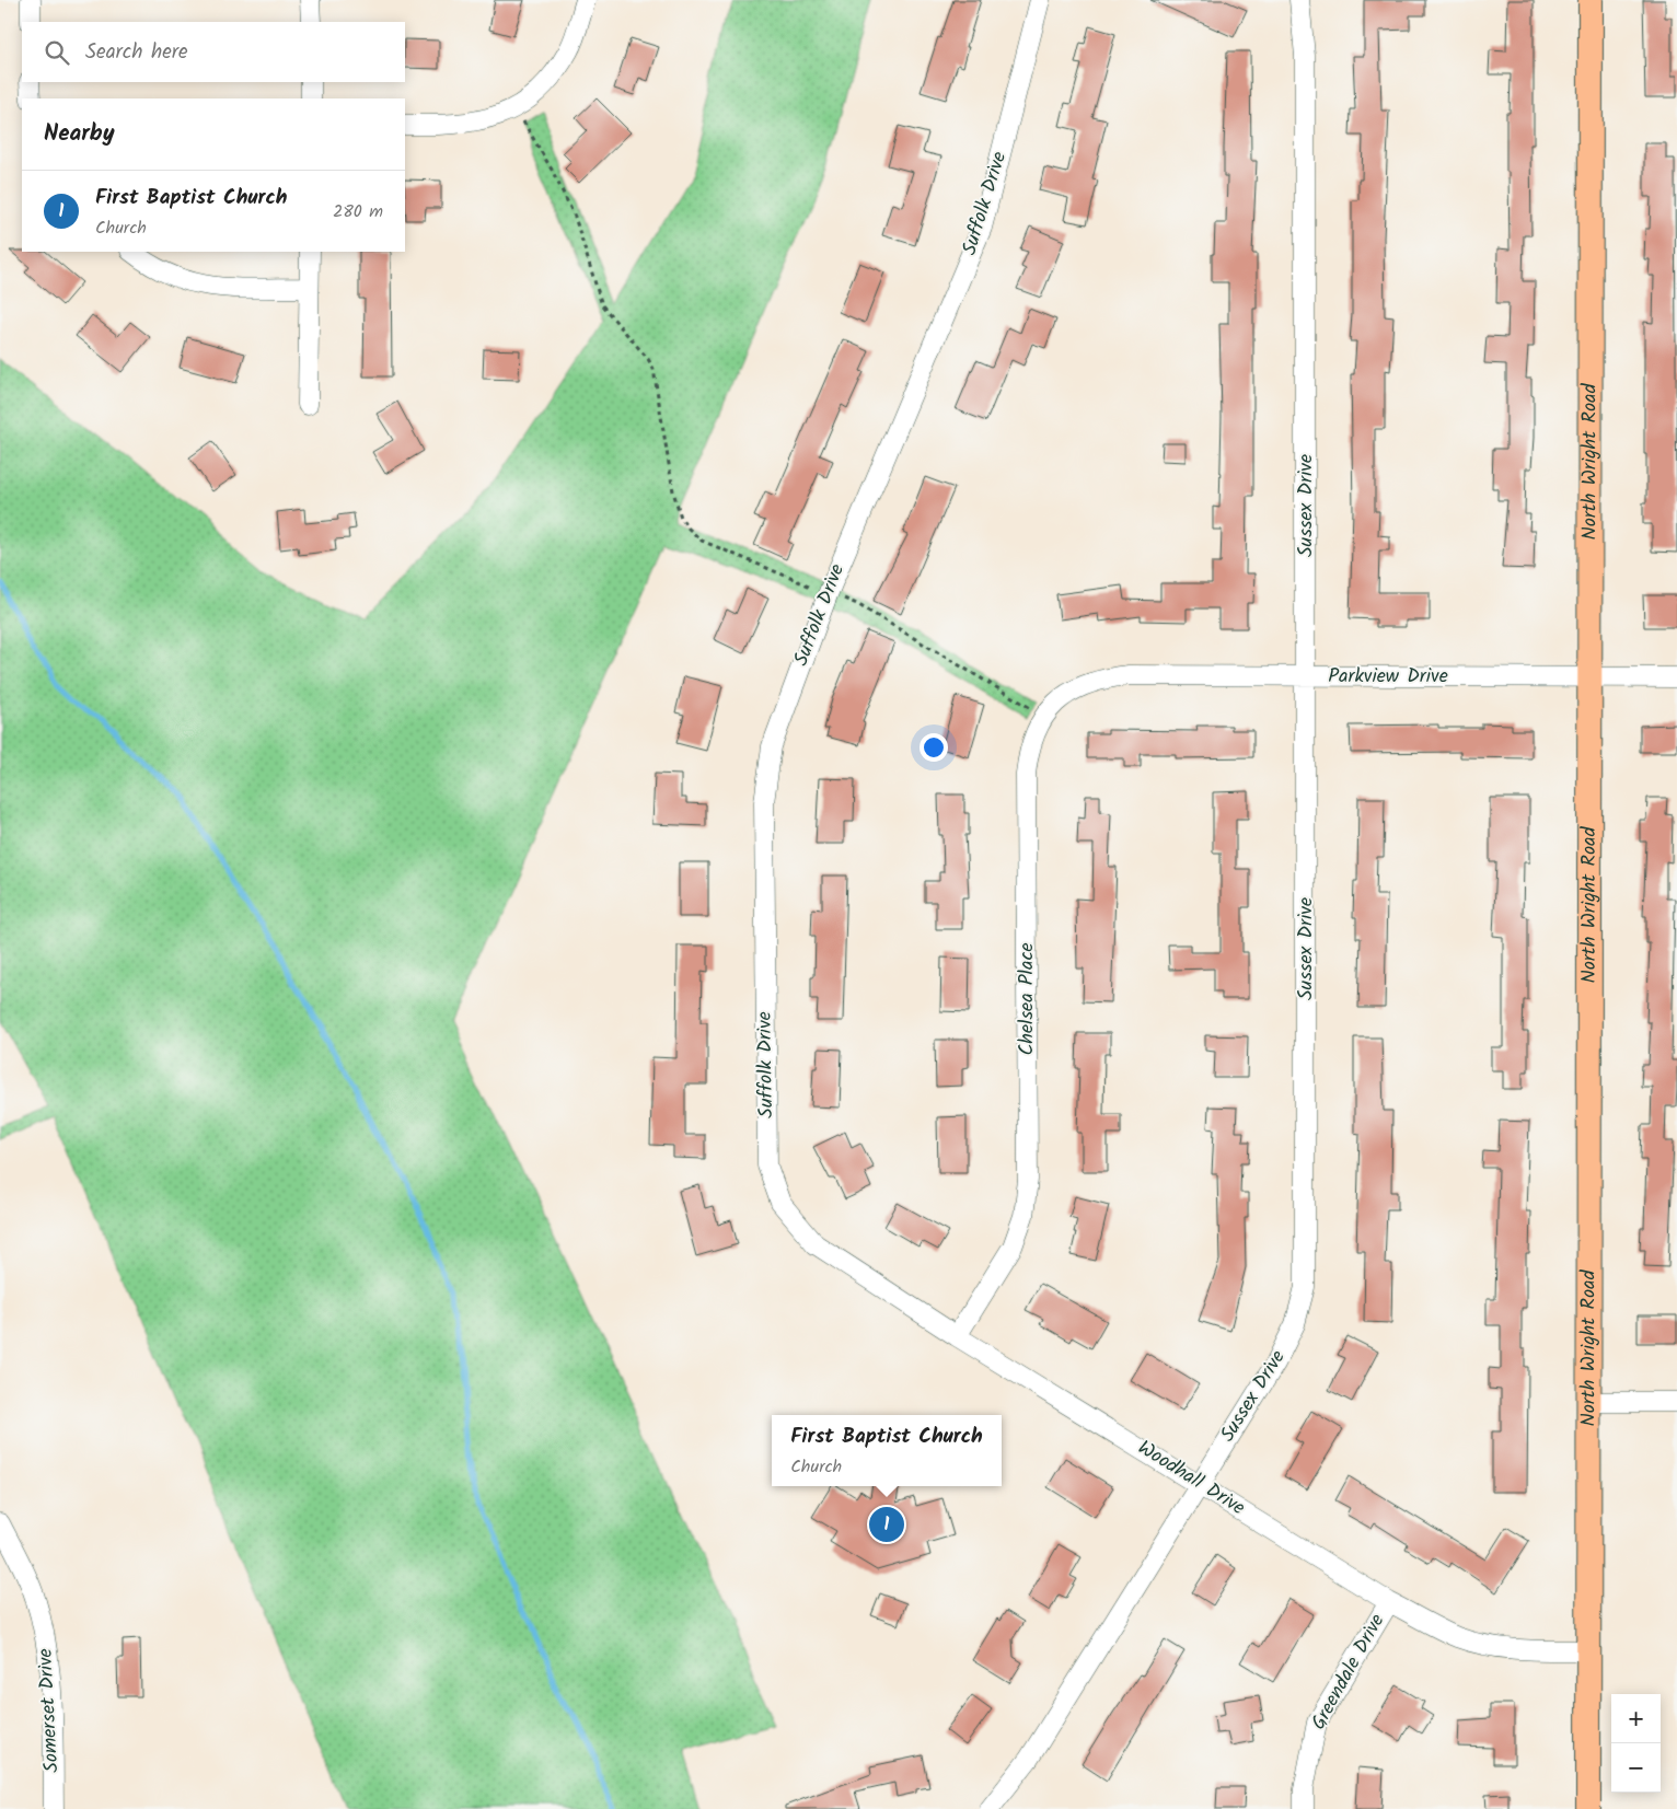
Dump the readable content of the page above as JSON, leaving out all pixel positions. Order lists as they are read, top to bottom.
{
  "streets": {
    "main road": ["North Wright Road"],
    "street": [
      "Suffolk Drive",
      "Sussex Drive",
      "Parkview Drive",
      "Chelsea Place",
      "Woodhall Drive",
      "Greendale Drive",
      "Somerset Drive"
    ]
  },
  "crossings": [
    ["Suffolk Drive", "Woodhall Drive"],
    ["North Wright Road", "Parkview Drive"],
    ["North Wright Road", "Woodhall Drive"],
    ["Sussex Drive", "Parkview Drive"],
    ["Sussex Drive", "Woodhall Drive"],
    ["Parkview Drive", "Chelsea Place"],
    ["Chelsea Place", "Woodhall Drive"],
    ["Woodhall Drive", "Greendale Drive"]
  ],
  "page": {
    "search": "Search here",
    "heading": "Nearby",
    "list": [
      {
        "mark": "1",
        "name": "First Baptist Church",
        "note": "Church",
        "value": "280 m"
      }
    ],
    "popup": ["First Baptist Church", "Church"],
    "pins": "1",
    "map_buttons": ["+", "−"]
  }
}
